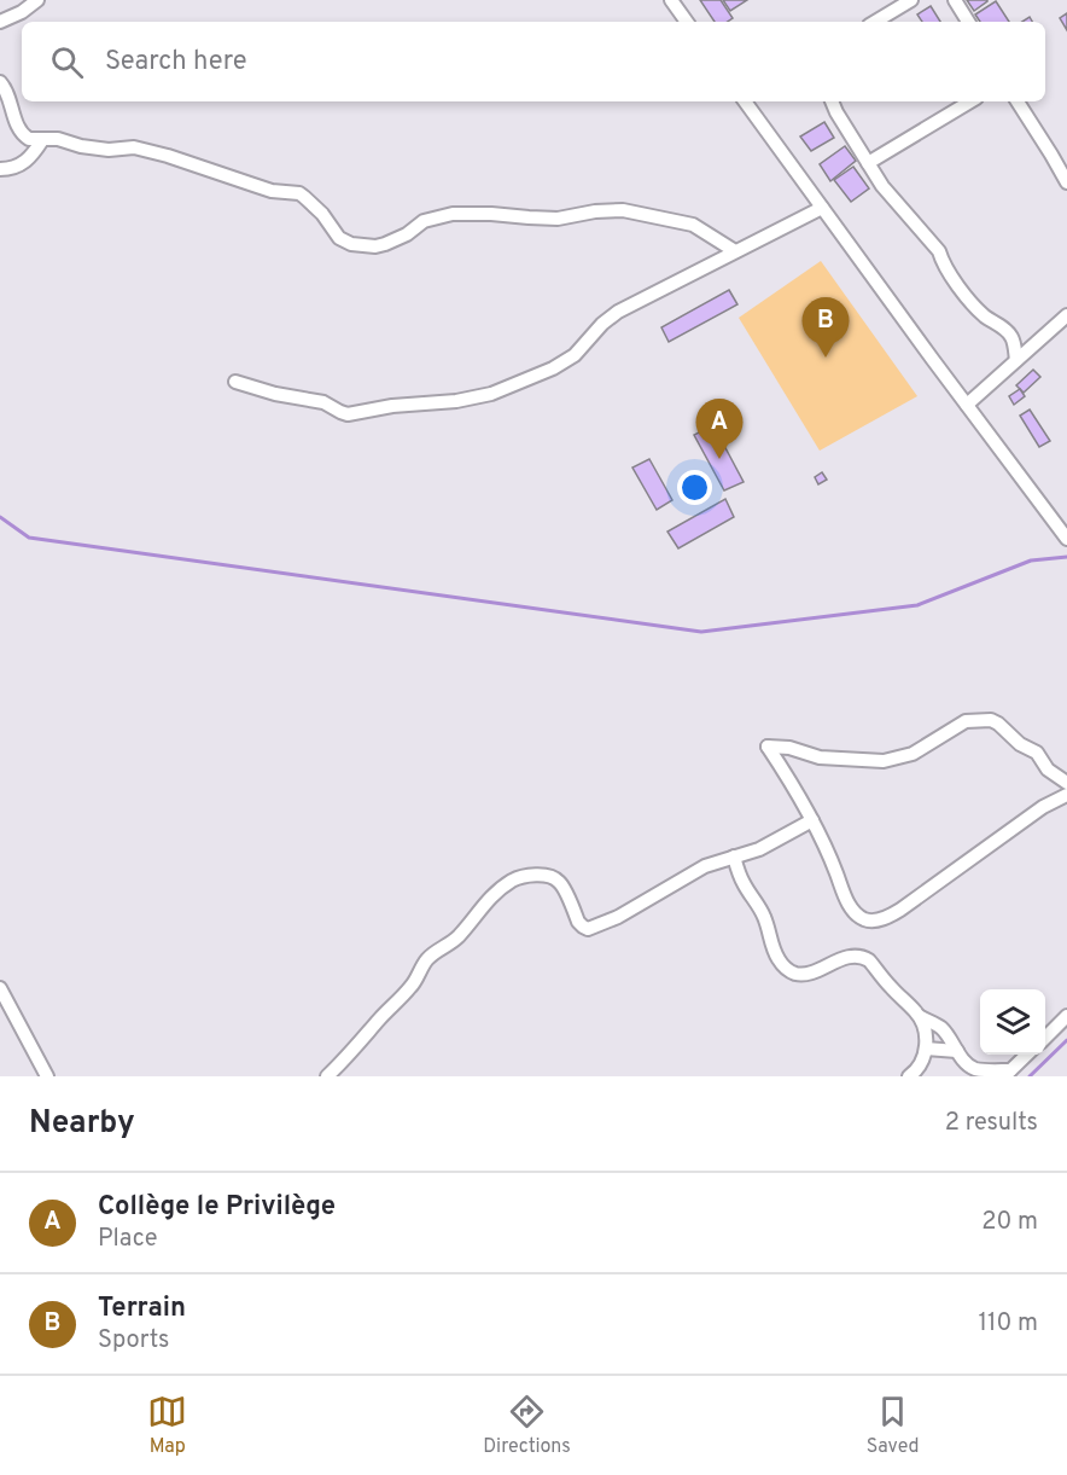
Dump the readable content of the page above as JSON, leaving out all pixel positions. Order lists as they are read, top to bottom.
{
  "page": {
    "search": "Search here",
    "pins": ["B", "A"],
    "heading": ["Nearby", "2 results"],
    "list": [
      {
        "mark": "A",
        "name": "Collège le Privilège",
        "note": "Place",
        "value": "20 m"
      },
      {
        "mark": "B",
        "name": "Terrain",
        "note": "Sports",
        "value": "110 m"
      }
    ],
    "nav": ["Map", "Directions", "Saved"]
  }
}
